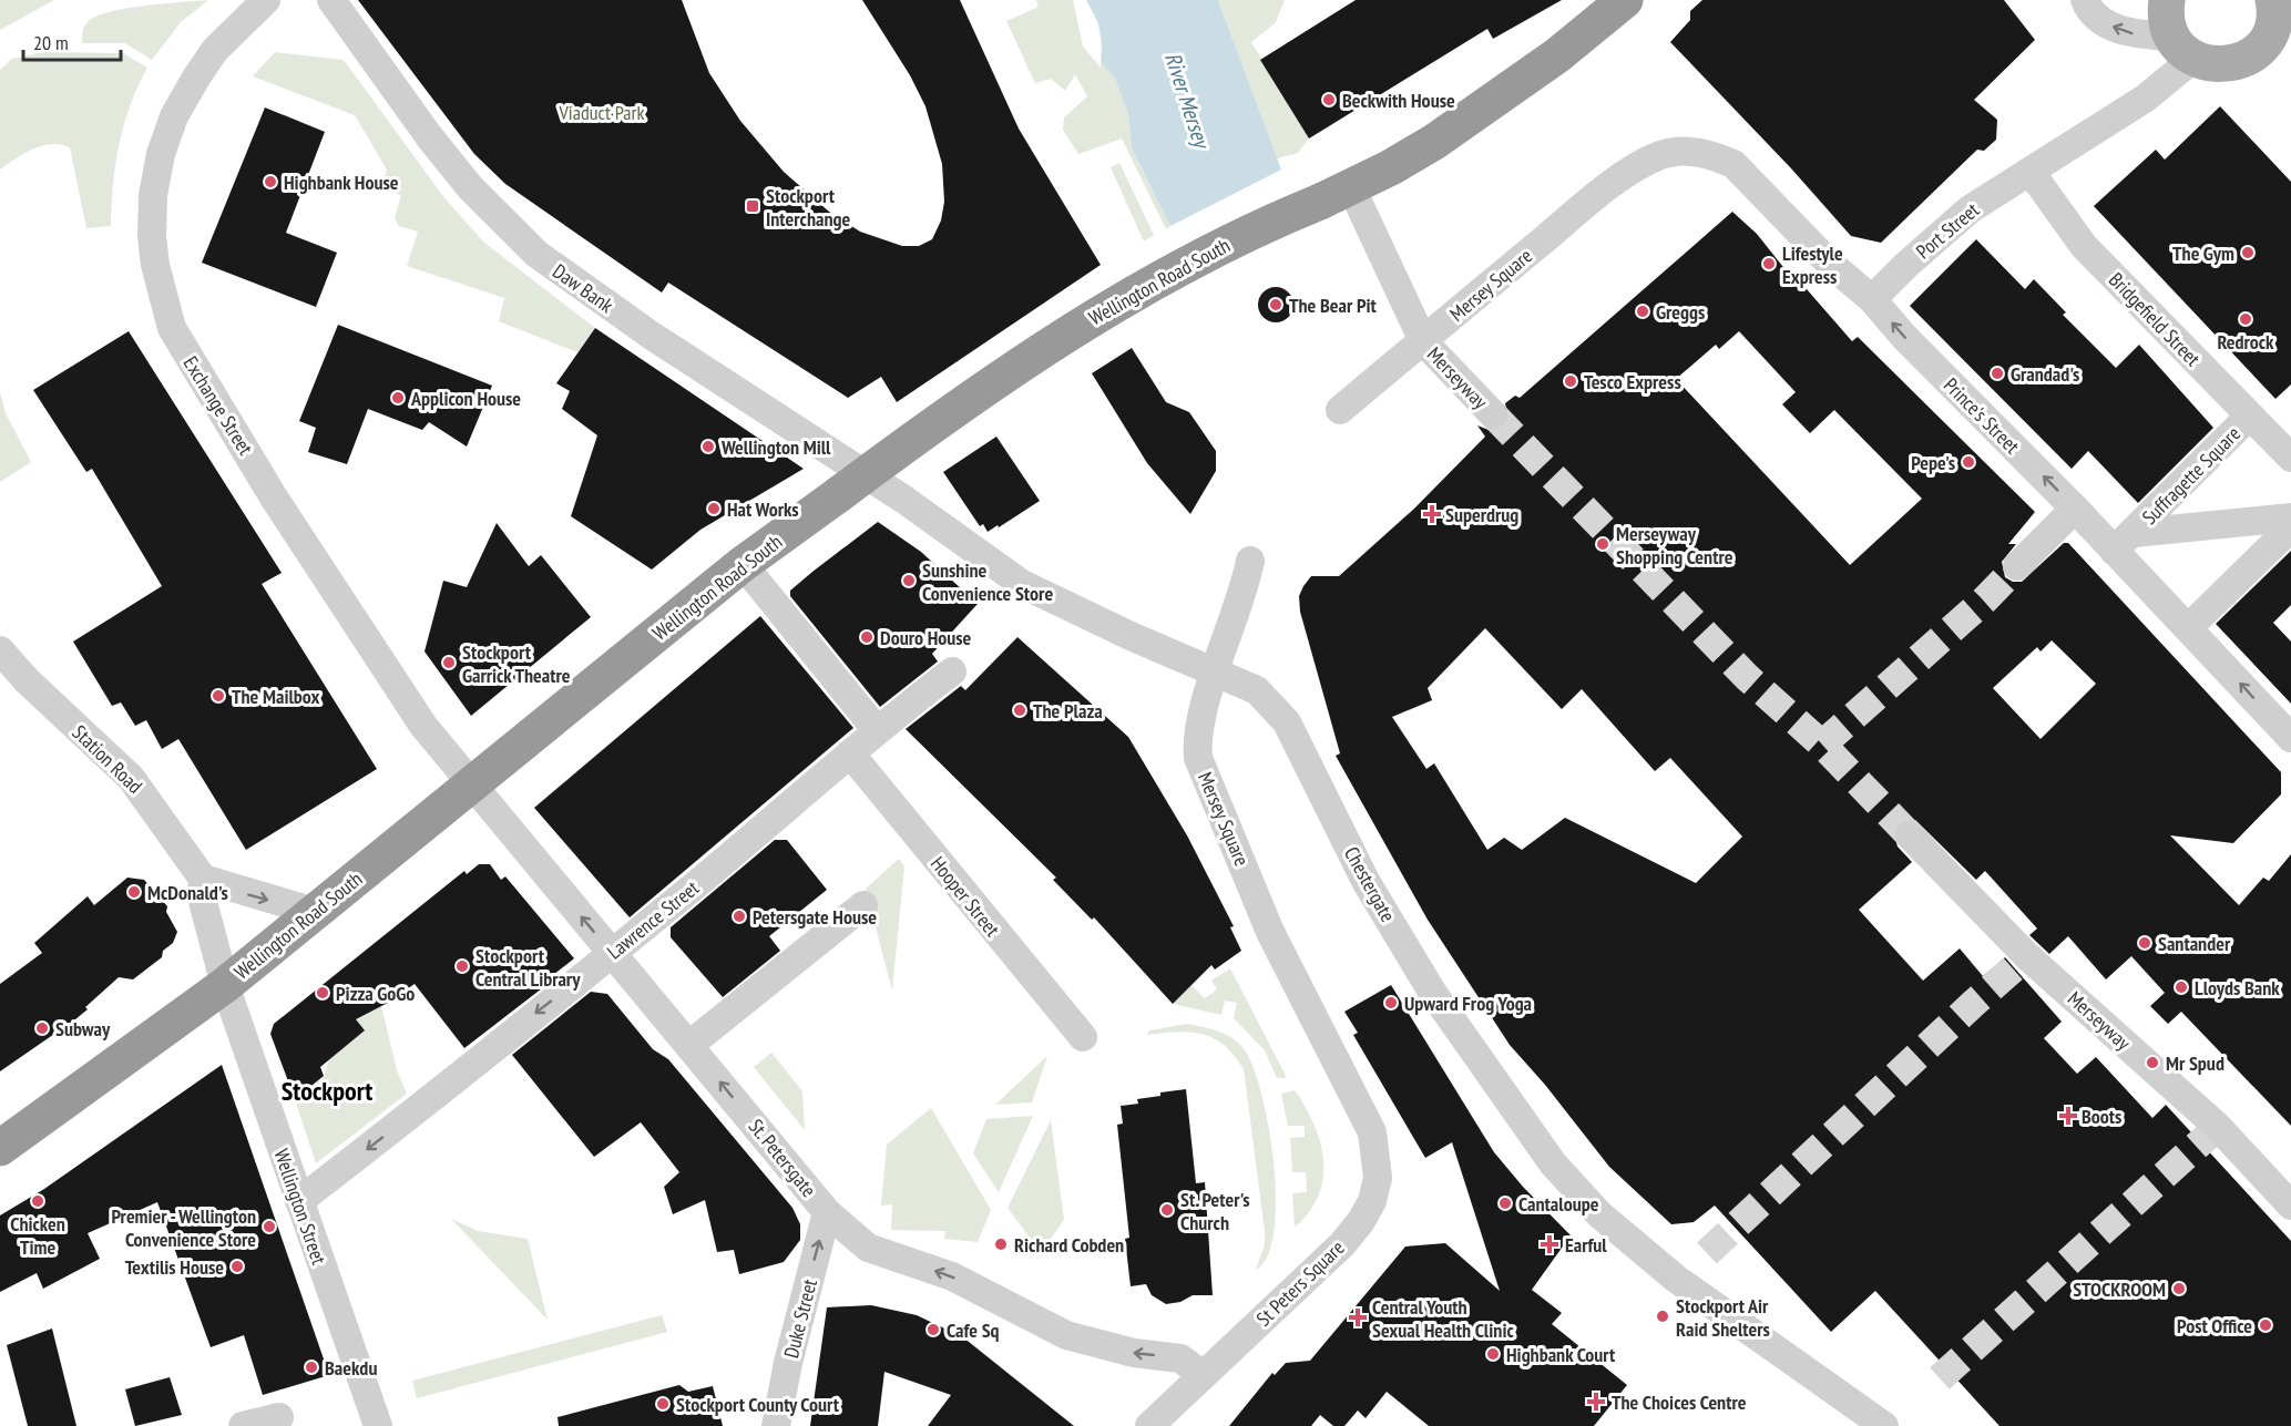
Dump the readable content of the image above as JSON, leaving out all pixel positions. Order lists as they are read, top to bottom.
{
  "streets": {
    "highway": ["Wellington Road South"],
    "street": [
      "Port Street",
      "Mersey Square",
      "Daw Bank",
      "Bridgefield Street",
      "Merseyway",
      "Exchange Street",
      "Prince's Street",
      "Suffragette Square",
      "Station Road",
      "Chestergate",
      "Hooper Street",
      "Lawrence Street",
      "St. Petersgate",
      "Wellington Street",
      "St Peters Square",
      "Duke Street"
    ]
  },
  "crossings": [
    ["Port Street", "Bridgefield Street"],
    ["Port Street", "Prince's Street"],
    ["Wellington Road South", "Merseyway"],
    ["Wellington Road South", "Exchange Street"],
    ["Wellington Road South", "St. Petersgate"],
    ["Wellington Road South", "Wellington Street"],
    ["Mersey Square", "Daw Bank"],
    ["Mersey Square", "Merseyway"],
    ["Mersey Square", "Prince's Street"],
    ["Mersey Square", "Chestergate"],
    ["Mersey Square", "St Peters Square"],
    ["Daw Bank", "Chestergate"],
    ["Bridgefield Street", "Suffragette Square"],
    ["Exchange Street", "St. Petersgate"],
    ["Prince's Street", "Suffragette Square"],
    ["Hooper Street", "Lawrence Street"],
    ["Lawrence Street", "St. Petersgate"],
    ["Lawrence Street", "Wellington Street"],
    ["St. Petersgate", "St Peters Square"],
    ["St. Petersgate", "Duke Street"]
  ],
  "one_way": [
    "Prince's Street",
    "Lawrence Street",
    "St. Petersgate",
    "Duke Street"
  ],
  "districts": ["Stockport"],
  "water": ["River Mersey"],
  "parks": ["Viaduct Park"],
  "places": {
    "other": [
      "Beckwith House",
      "Highbank House",
      "The Gym",
      "Lifestyle Express",
      "The Bear Pit",
      "Greggs",
      "Redrock",
      "Grandad's",
      "Tesco Express",
      "Applicon House",
      "Wellington Mill",
      "Pepe's",
      "Hat Works",
      "Merseyway Shopping Centre",
      "Sunshine Convenience Store",
      "Douro House",
      "Stockport Garrick Theatre",
      "The Mailbox",
      "The Plaza",
      "McDonald's",
      "Petersgate House",
      "Santander",
      "Stockport Central Library",
      "Lloyds Bank",
      "Pizza GoGo",
      "Upward Frog Yoga",
      "Subway",
      "Mr Spud",
      "Chicken Time",
      "Cantaloupe",
      "St. Peter's Church",
      "Premier - Wellington Convenience Store",
      "Richard Cobden",
      "Textilis House",
      "STOCKROOM",
      "Stockport Air Raid Shelters",
      "Post Office",
      "Cafe Sq",
      "Highbank Court",
      "Baekdu",
      "Stockport County Court"
    ],
    "transit": ["Stockport Interchange"],
    "health": [
      "Superdrug",
      "Boots",
      "Earful",
      "Central Youth Sexual Health Clinic",
      "The Choices Centre"
    ]
  },
  "scale_bar": "20 m"
}
